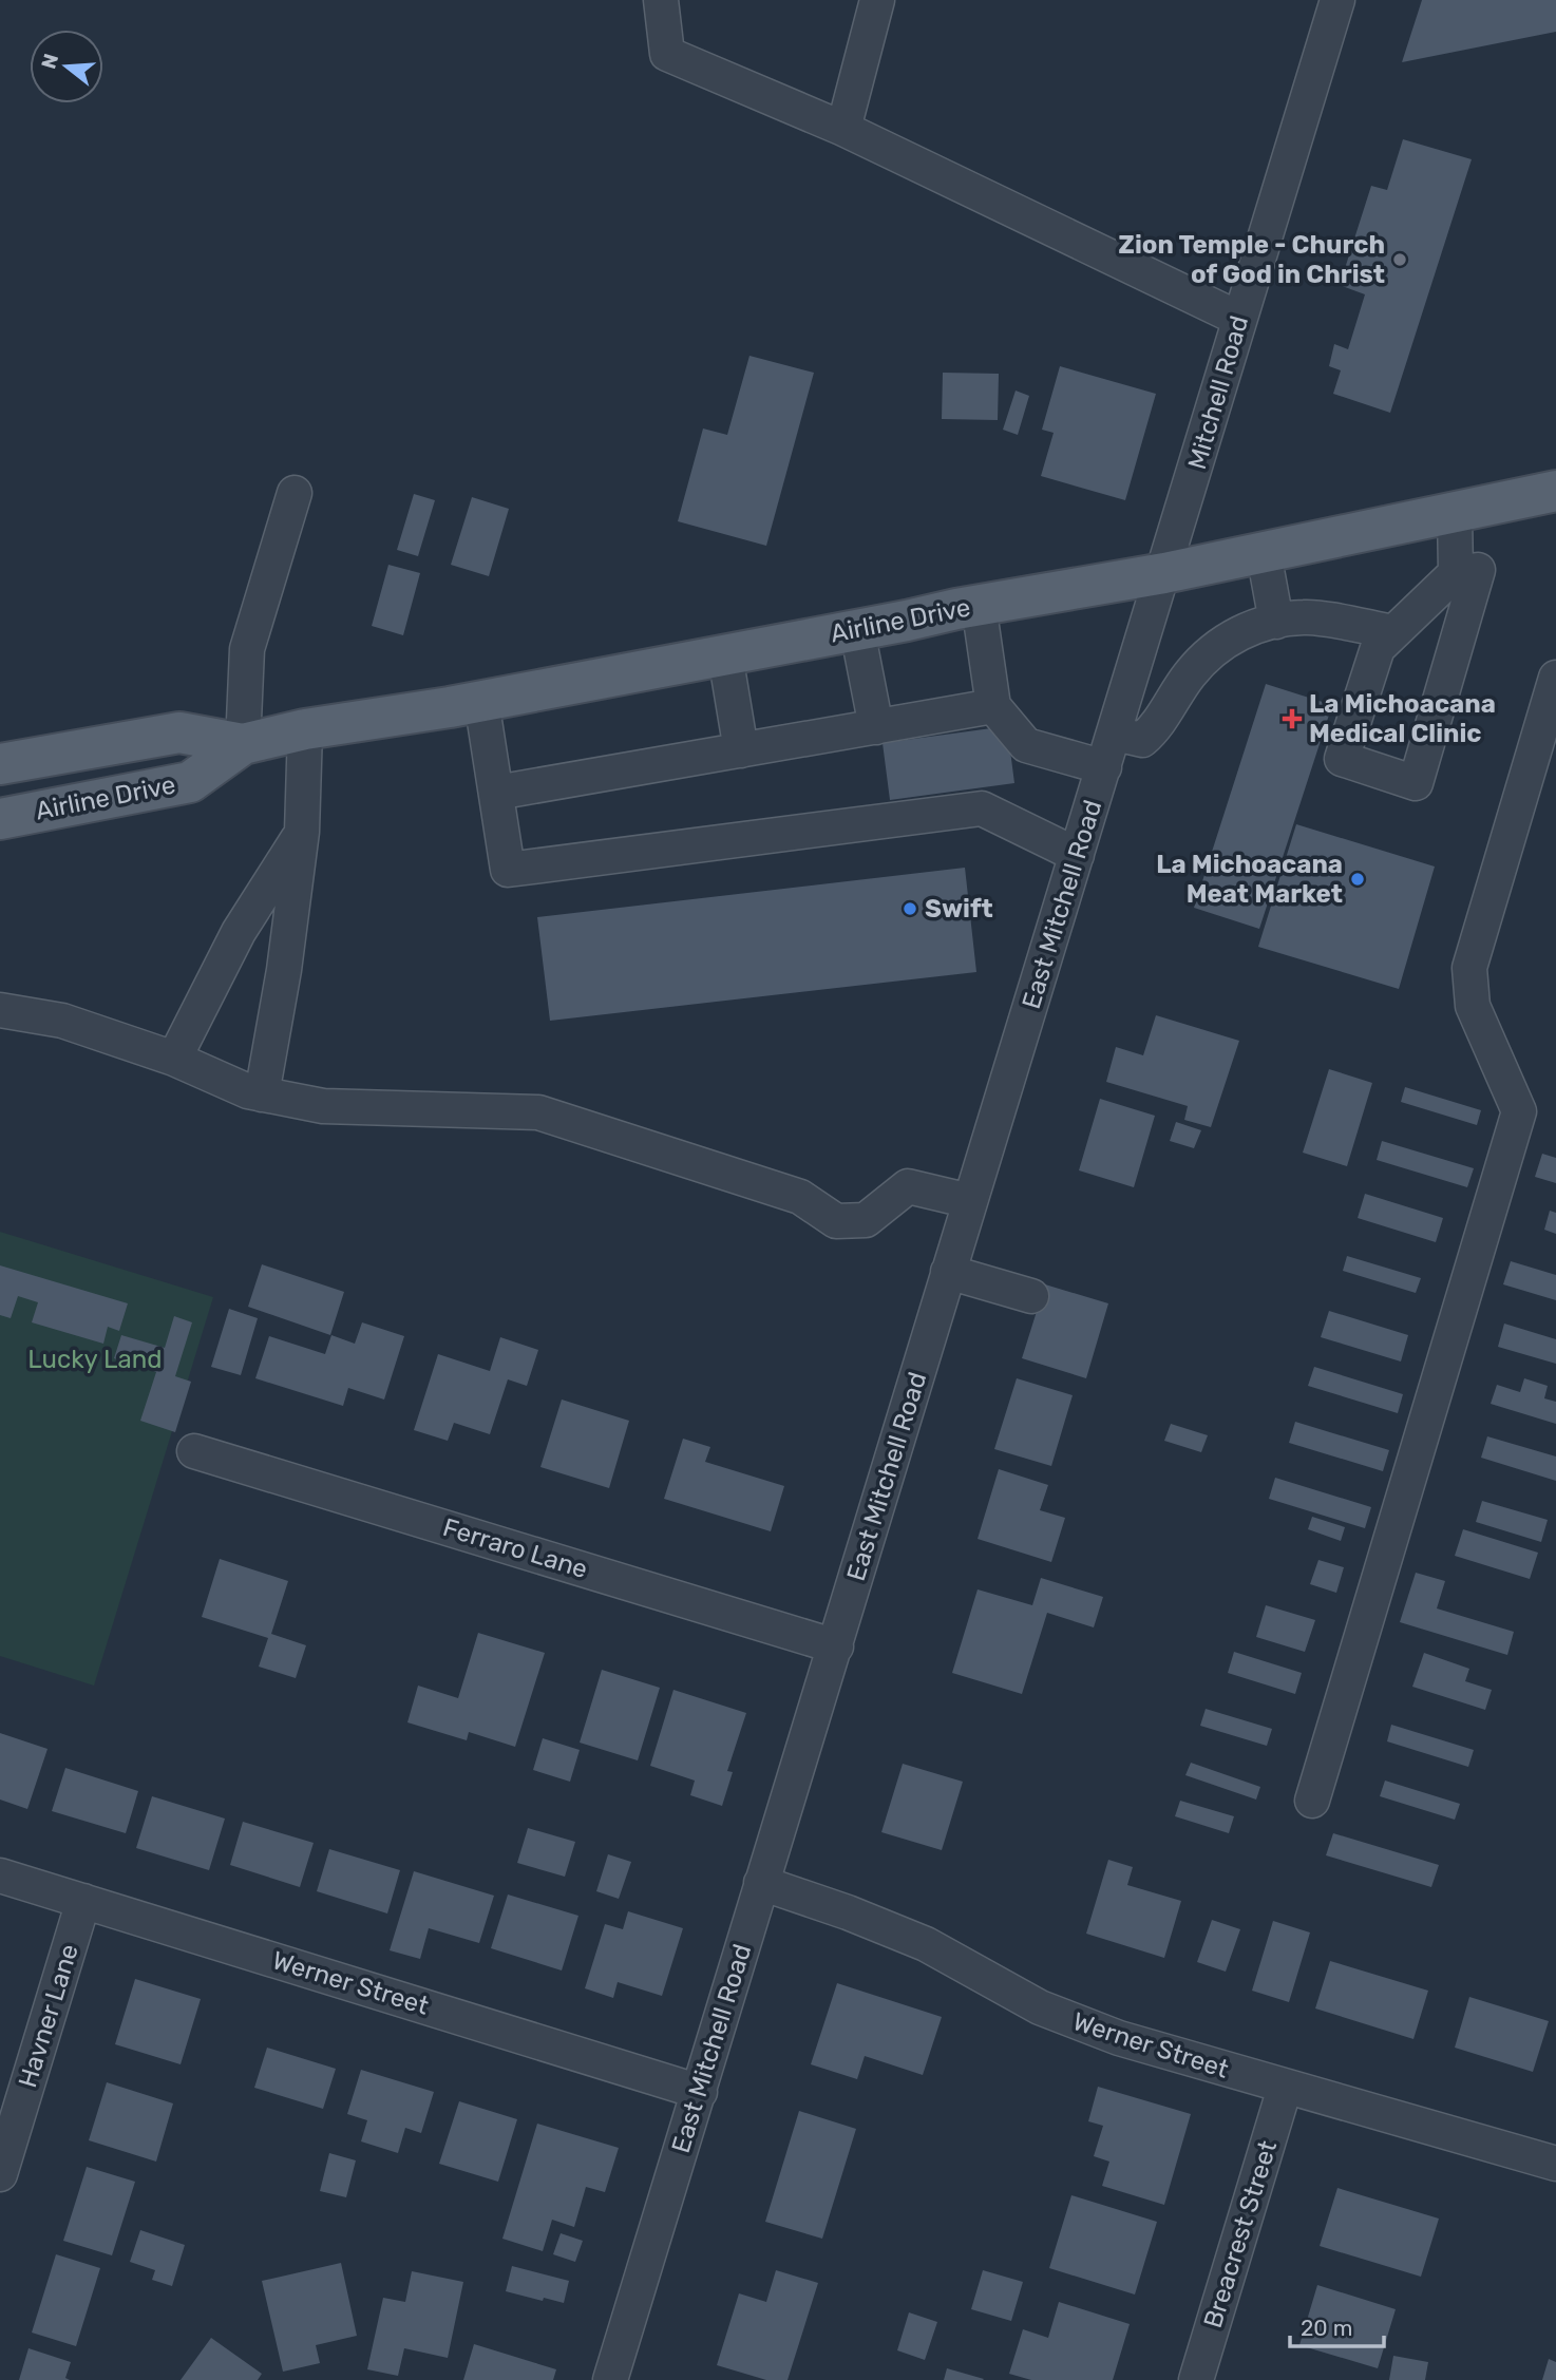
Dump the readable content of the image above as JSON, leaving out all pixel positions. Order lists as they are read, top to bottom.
{
  "streets": {
    "main road": ["Airline Drive"],
    "street": [
      "Mitchell Road",
      "East Mitchell Road",
      "Ferraro Lane",
      "Werner Street",
      "Havner Lane",
      "Breacrest Street"
    ]
  },
  "crossings": [
    ["Mitchell Road", "Airline Drive"],
    ["Mitchell Road", "East Mitchell Road"],
    ["Airline Drive", "East Mitchell Road"],
    ["East Mitchell Road", "Ferraro Lane"],
    ["East Mitchell Road", "Werner Street"],
    ["Werner Street", "Havner Lane"],
    ["Werner Street", "Breacrest Street"]
  ],
  "parks": ["Lucky Land"],
  "places": {
    "other": ["Zion Temple - Church of God in Christ", "La Michoacana Meat Market", "Swift"],
    "health": ["La Michoacana Medical Clinic"]
  },
  "scale_bar": "20 m",
  "north": "left"
}
